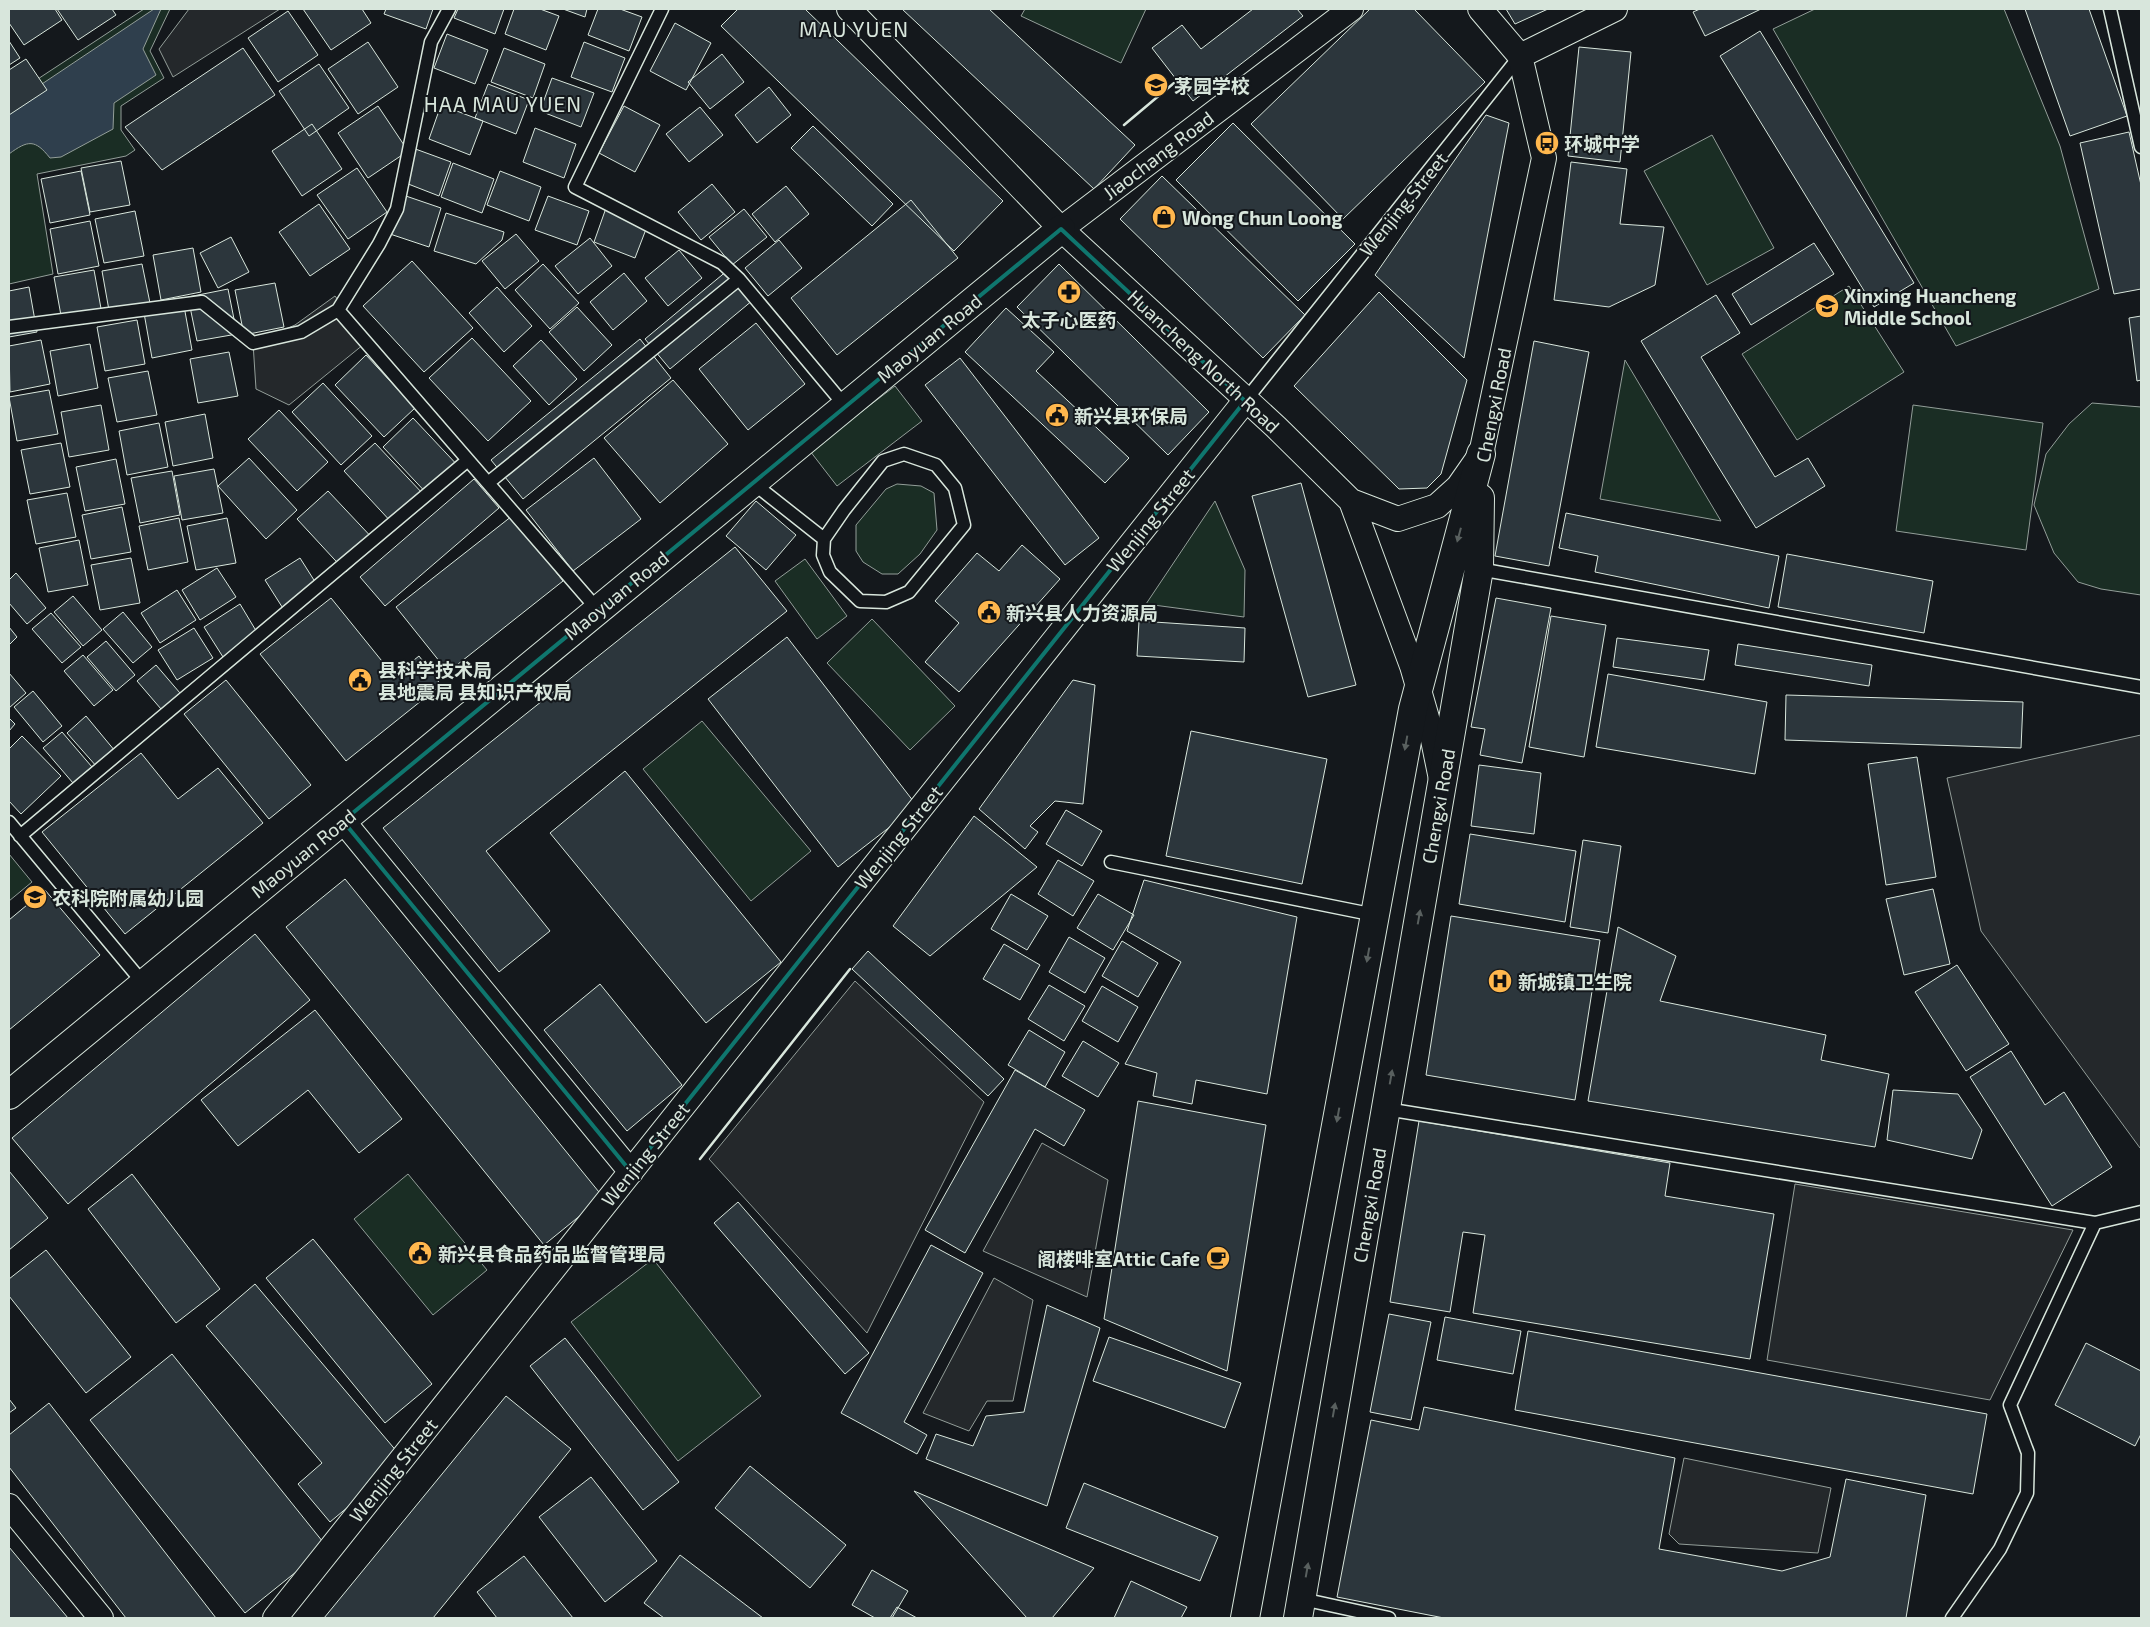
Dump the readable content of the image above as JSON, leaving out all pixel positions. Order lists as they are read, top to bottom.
{
  "streets": {
    "main road": ["Maoyuan Road", "Chengxi Road"],
    "street": ["Jiaochang Road", "Wenjing Street", "Huancheng North Road"]
  },
  "crossings": [
    ["Jiaochang Road", "Maoyuan Road"],
    ["Jiaochang Road", "Huancheng North Road"],
    ["Wenjing Street", "Huancheng North Road"],
    ["Wenjing Street", "Chengxi Road"],
    ["Maoyuan Road", "Huancheng North Road"],
    ["Huancheng North Road", "Chengxi Road"]
  ],
  "one_way": ["Chengxi Road"],
  "districts": ["MAU YUEN", "HAA MAU YUEN"],
  "places": {
    "school or university": ["茅园学校", "Xinxing Huancheng Middle School", "农科院附属幼儿园"],
    "bus stop": ["环城中学"],
    "shop": ["Wong Chun Loong"],
    "pharmacy": ["太子心医药"],
    "public building": [
      "新兴县环保局",
      "新兴县人力资源局",
      "县科学技术局 县地震局 县知识产权局",
      "新兴县食品药品监督管理局"
    ],
    "hospital": ["新城镇卫生院"],
    "cafe": ["阁楼啡室Attic Cafe"]
  }
}
